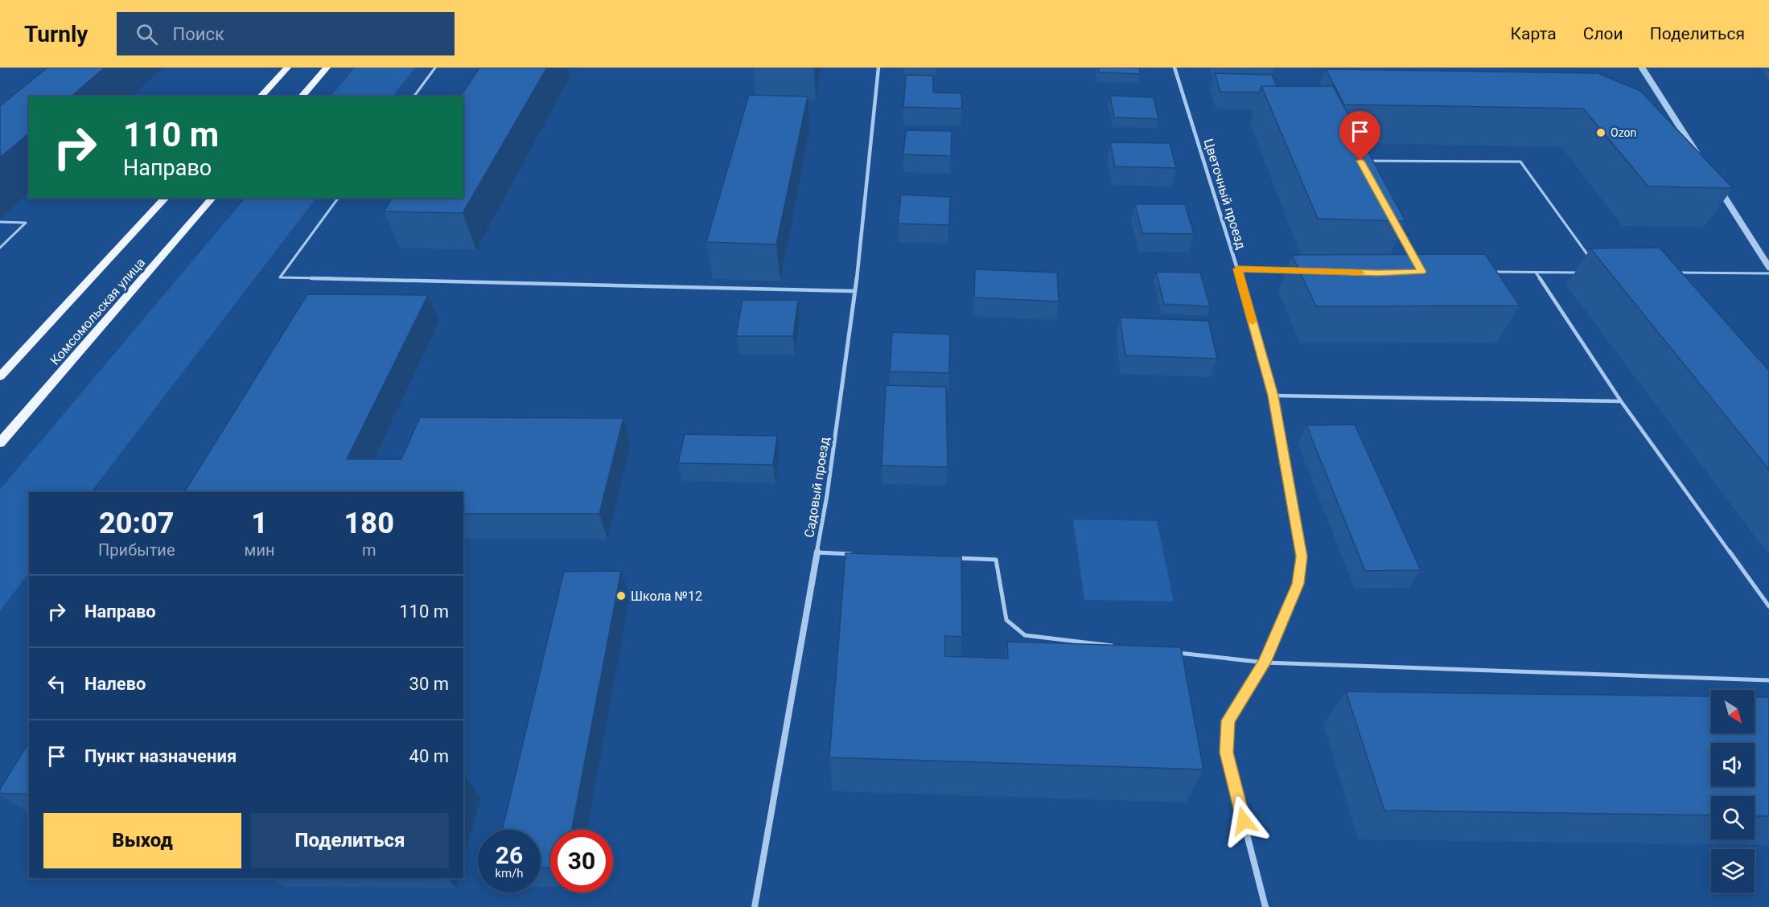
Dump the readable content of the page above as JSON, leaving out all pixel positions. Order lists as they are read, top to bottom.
{
  "streets": {
    "main road": ["Комсомольская улица"],
    "street": ["Цветочный проезд", "Садовый проезд"]
  },
  "places": ["Ozon", "Школа №12"],
  "north": "bottom right",
  "page": {
    "header": "Turnly",
    "search": "Поиск",
    "nav": ["Карта", "Слои", "Поделиться"],
    "turn": ["110 m", "Направо"],
    "eta": [
      "20:07",
      "Прибытие",
      "1",
      "мин",
      "180",
      "m"
    ],
    "list": [
      {
        "name": "Направо",
        "value": "110 m"
      },
      {
        "name": "Налево",
        "value": "30 m"
      },
      {
        "name": "Пункт назначения",
        "value": "40 m"
      }
    ],
    "buttons": ["Выход", "Поделиться"],
    "speed": "26 km/h",
    "limit": "30"
  }
}
